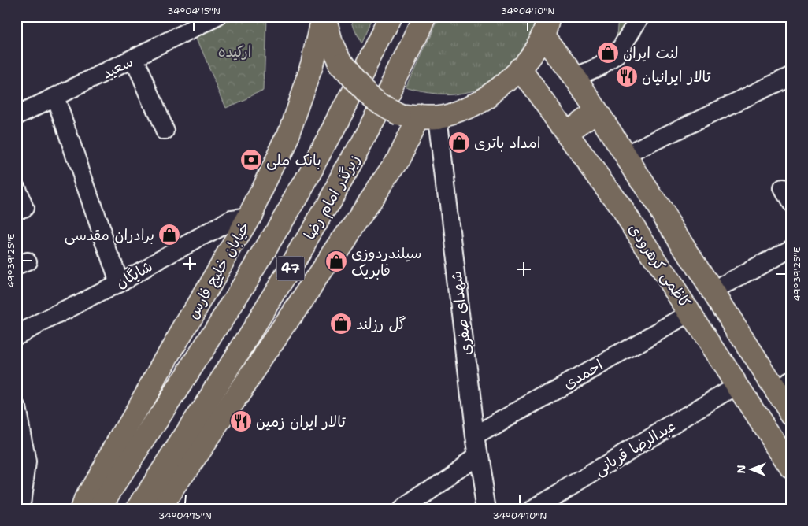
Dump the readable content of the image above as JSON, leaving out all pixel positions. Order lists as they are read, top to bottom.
{
  "streets": {
    "main road": [
      "زیرگذر امام رضا",
      "کاظمی کرهرودی",
      "47",
      "خیابان خلیج فارس"
    ],
    "street": [
      "سعید",
      "شایگان",
      "شهدای صفری",
      "احمدی",
      "عبدالرضا قربانی"
    ]
  },
  "crossings": [
    ["کاظمی کرهرودی", "احمدی"],
    ["کاظمی کرهرودی", "عبدالرضا قربانی"],
    ["خیابان خلیج فارس", "شایگان"],
    ["شهدای صفری", "احمدی"]
  ],
  "parks": ["ارکیده"],
  "places": {
    "shop": [
      "لنت ایران",
      "امداد باتری",
      "برادران مقدسی",
      "سیلندردوزی فابریک",
      "گل رزلند"
    ],
    "restaurant": ["تالار ایرانیان", "تالار ایران زمین"],
    "bank": ["بانک ملی"]
  },
  "north": "left",
  "coordinates": ["34°04'15\"N", "34°04'10\"N", "49°39'25\"E"]
}
